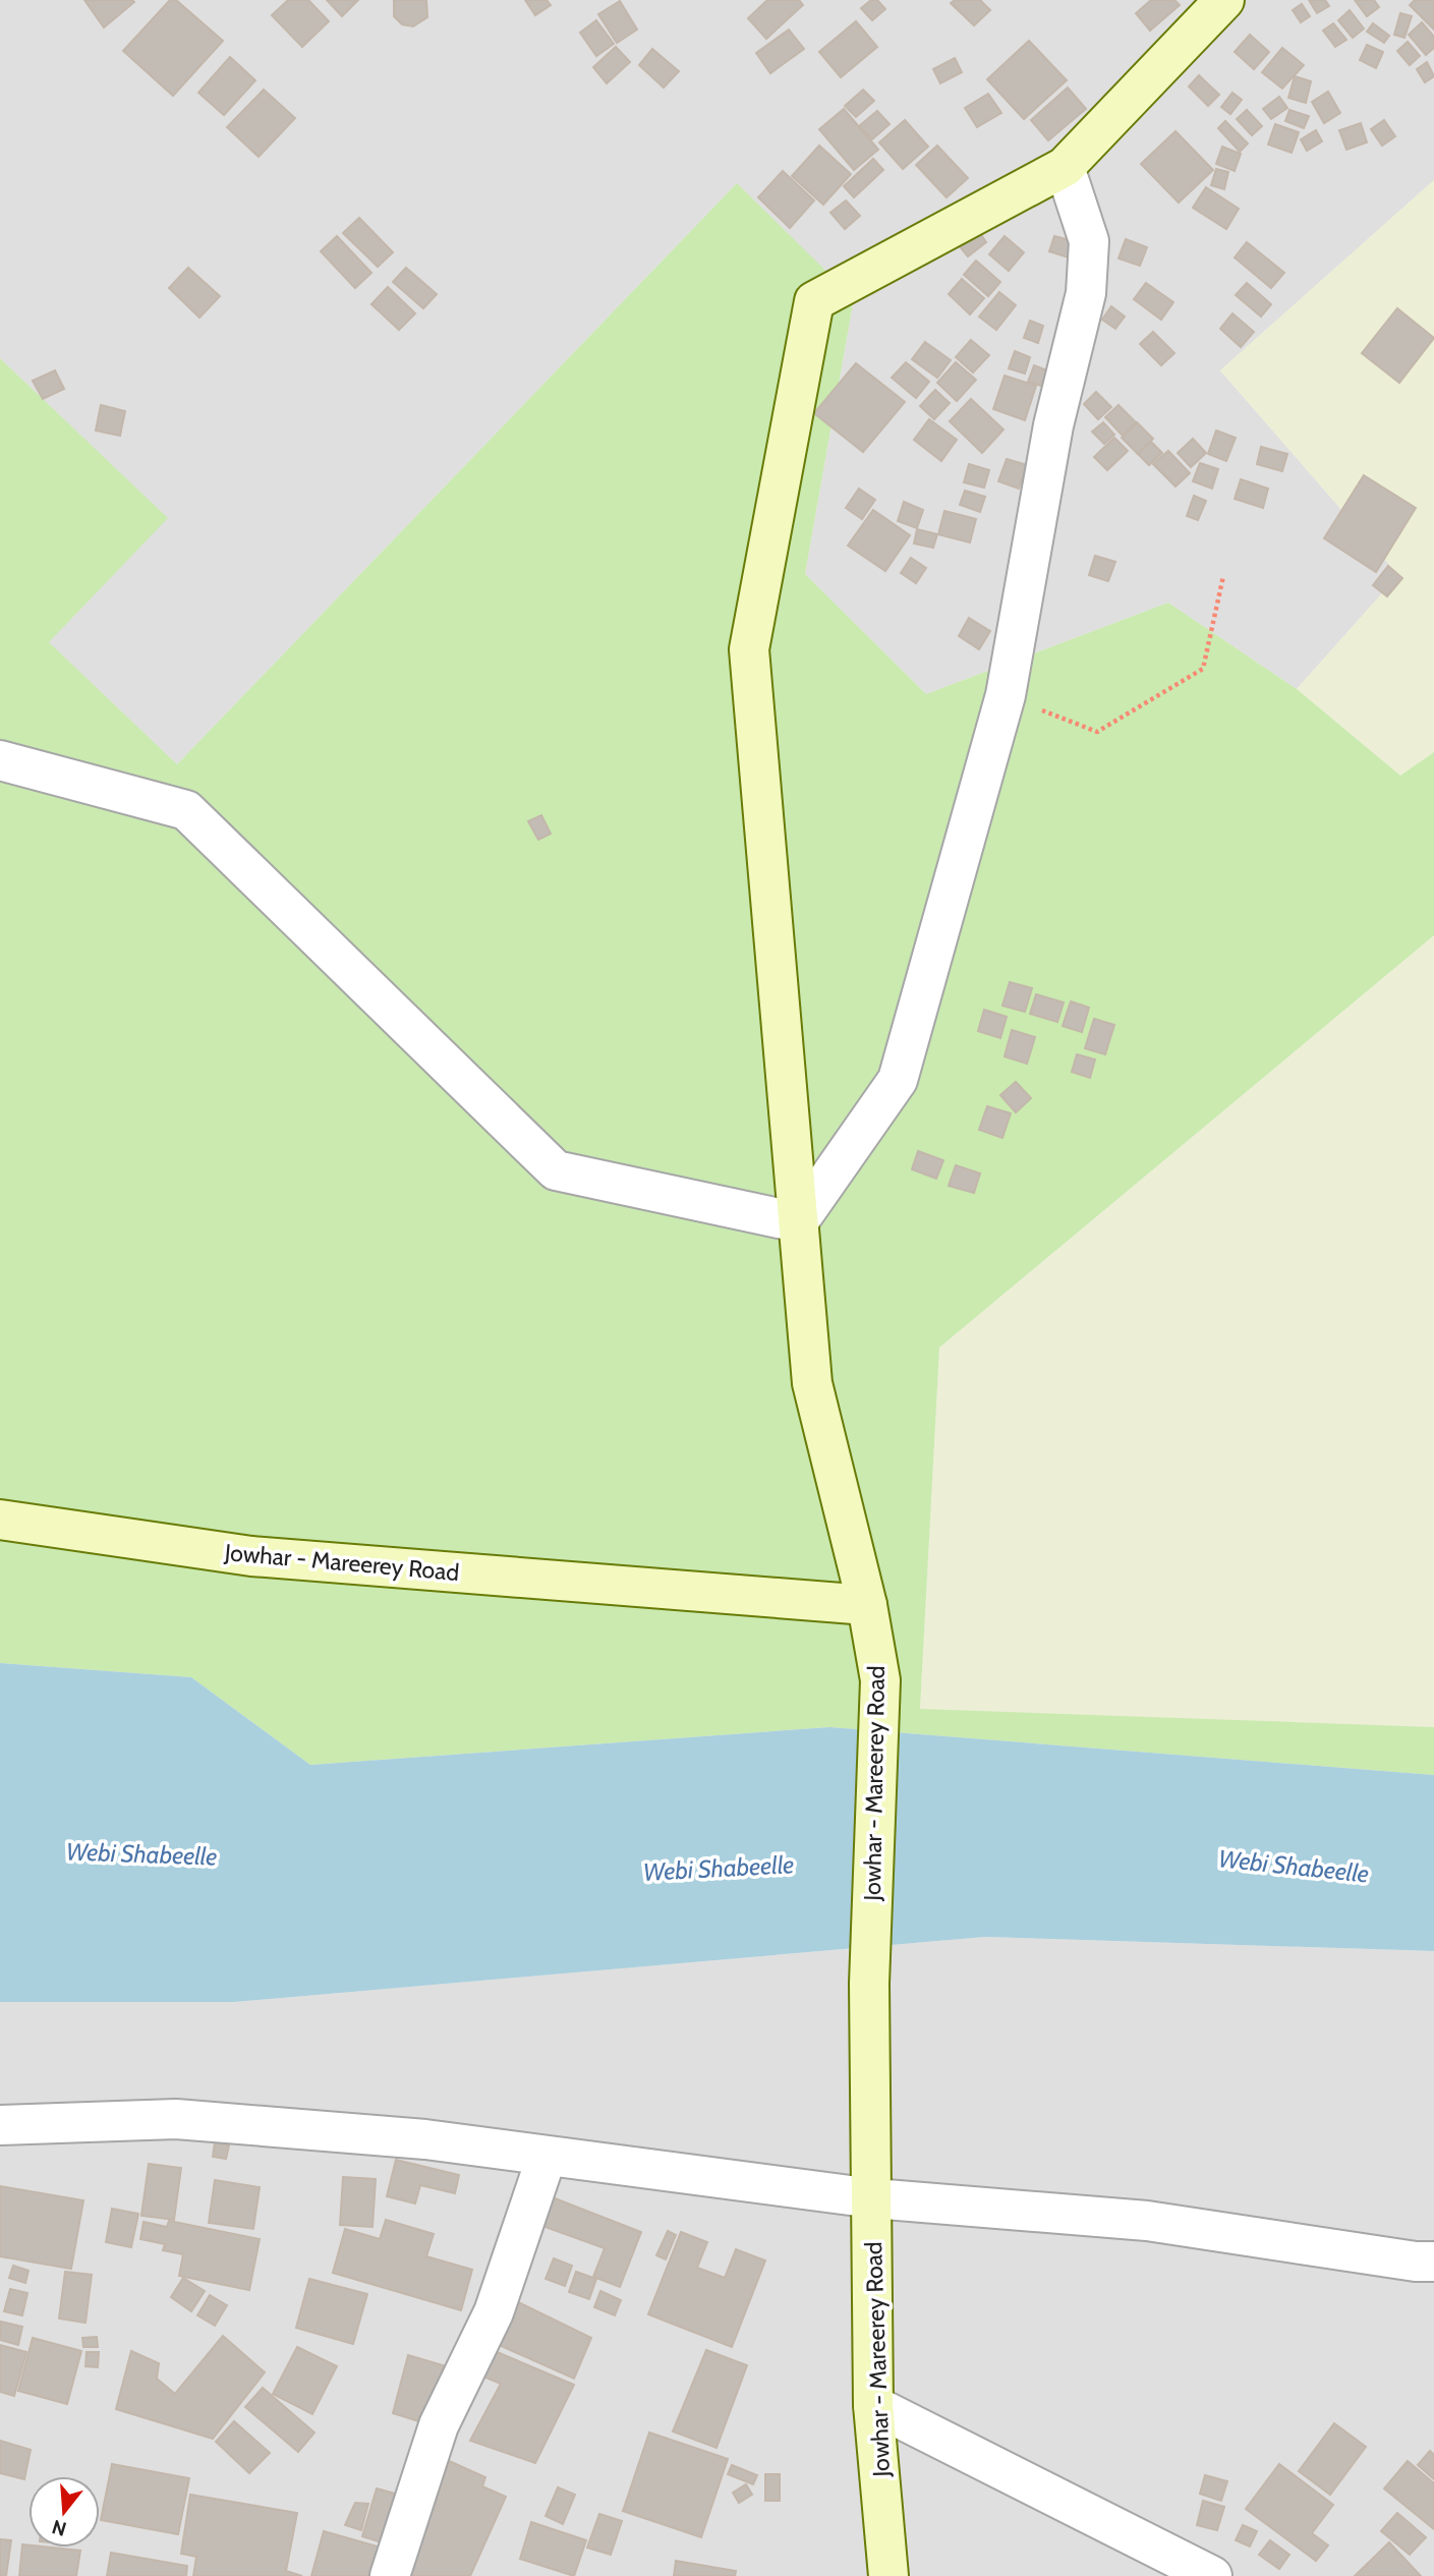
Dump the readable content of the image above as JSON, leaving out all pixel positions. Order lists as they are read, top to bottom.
{
  "streets": {
    "street": ["Jowhar - Mareerey Road"]
  },
  "water": ["Webi Shabeelle"],
  "north": "bottom"
}
